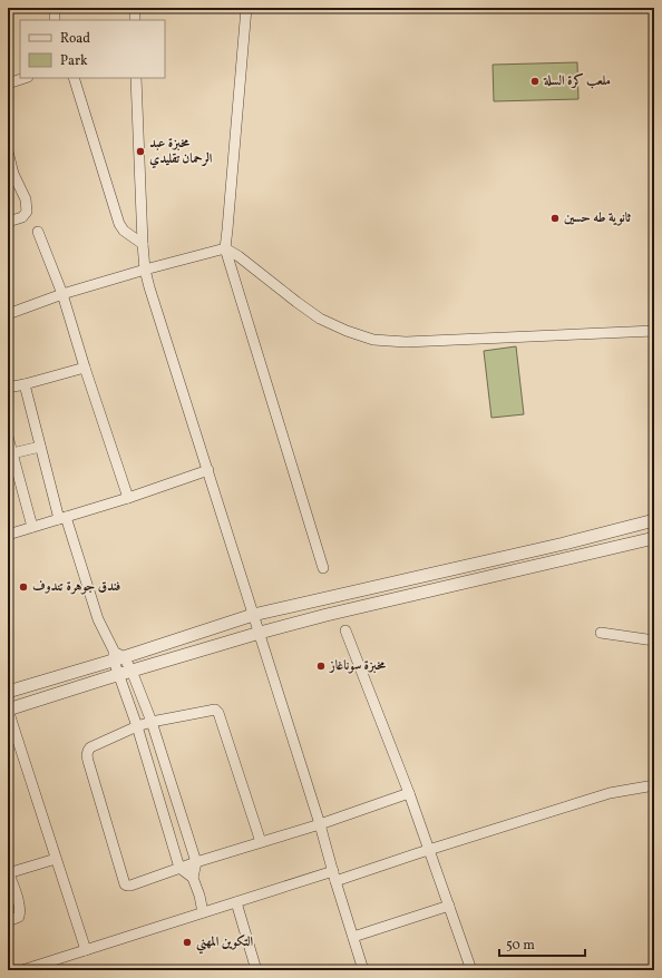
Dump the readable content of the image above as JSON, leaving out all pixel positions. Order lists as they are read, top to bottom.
{
  "places": [
    "ملعب كرة السلة",
    "مخبزة عبد الرحمان تقليدي",
    "ثانوية طه حسين",
    "فندق جوهرة تندوف",
    "مخبزة سوناغاز",
    "التكوين المهني"
  ],
  "legend": ["Road", "Park"],
  "scale_bar": "50 m"
}
